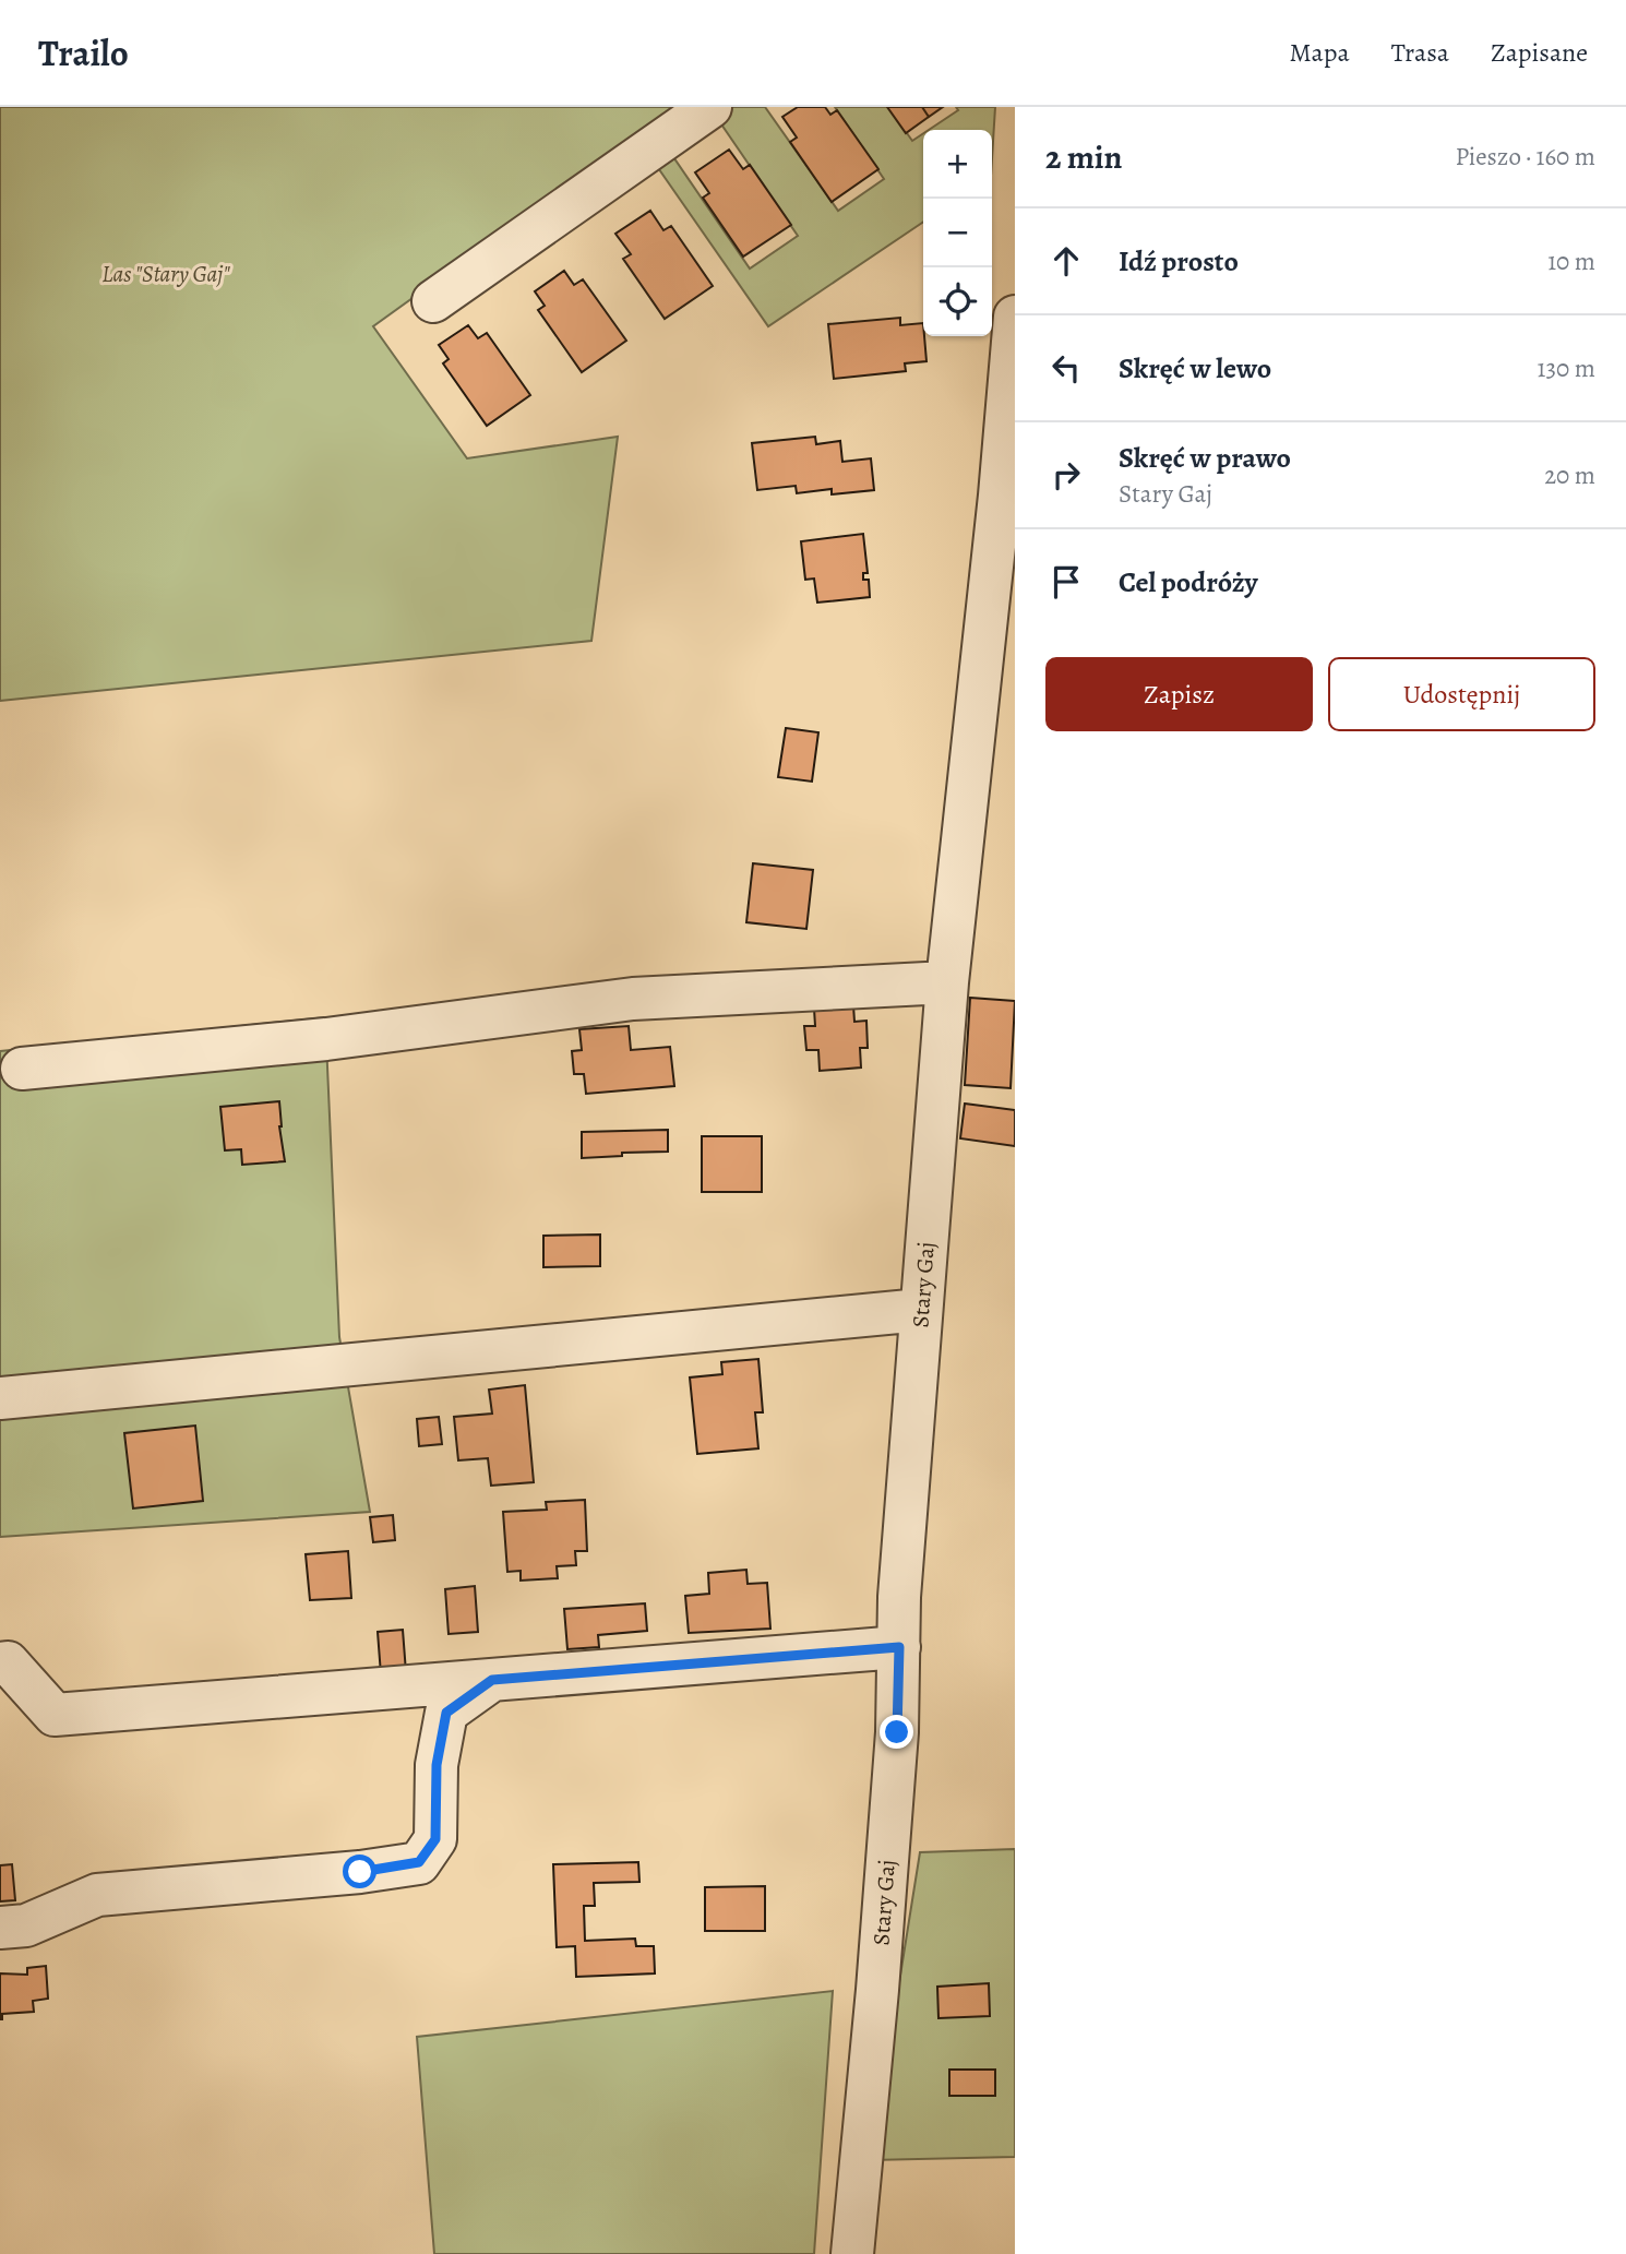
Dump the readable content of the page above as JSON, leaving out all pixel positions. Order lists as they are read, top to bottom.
{
  "streets": {
    "street": ["Stary Gaj"]
  },
  "parks": ["Las \"Stary Gaj\""],
  "page": {
    "header": "Trailo",
    "nav": ["Mapa", "Trasa", "Zapisane"],
    "heading": ["2 min", "Pieszo · 160 m"],
    "map_buttons": ["+", "−"],
    "list": [
      ["Idź prosto", "10 m"],
      ["Skręć w lewo", "130 m"],
      ["Skręć w prawo", "Stary Gaj", "20 m"],
      "Cel podróży"
    ],
    "buttons": ["Zapisz", "Udostępnij"]
  }
}
